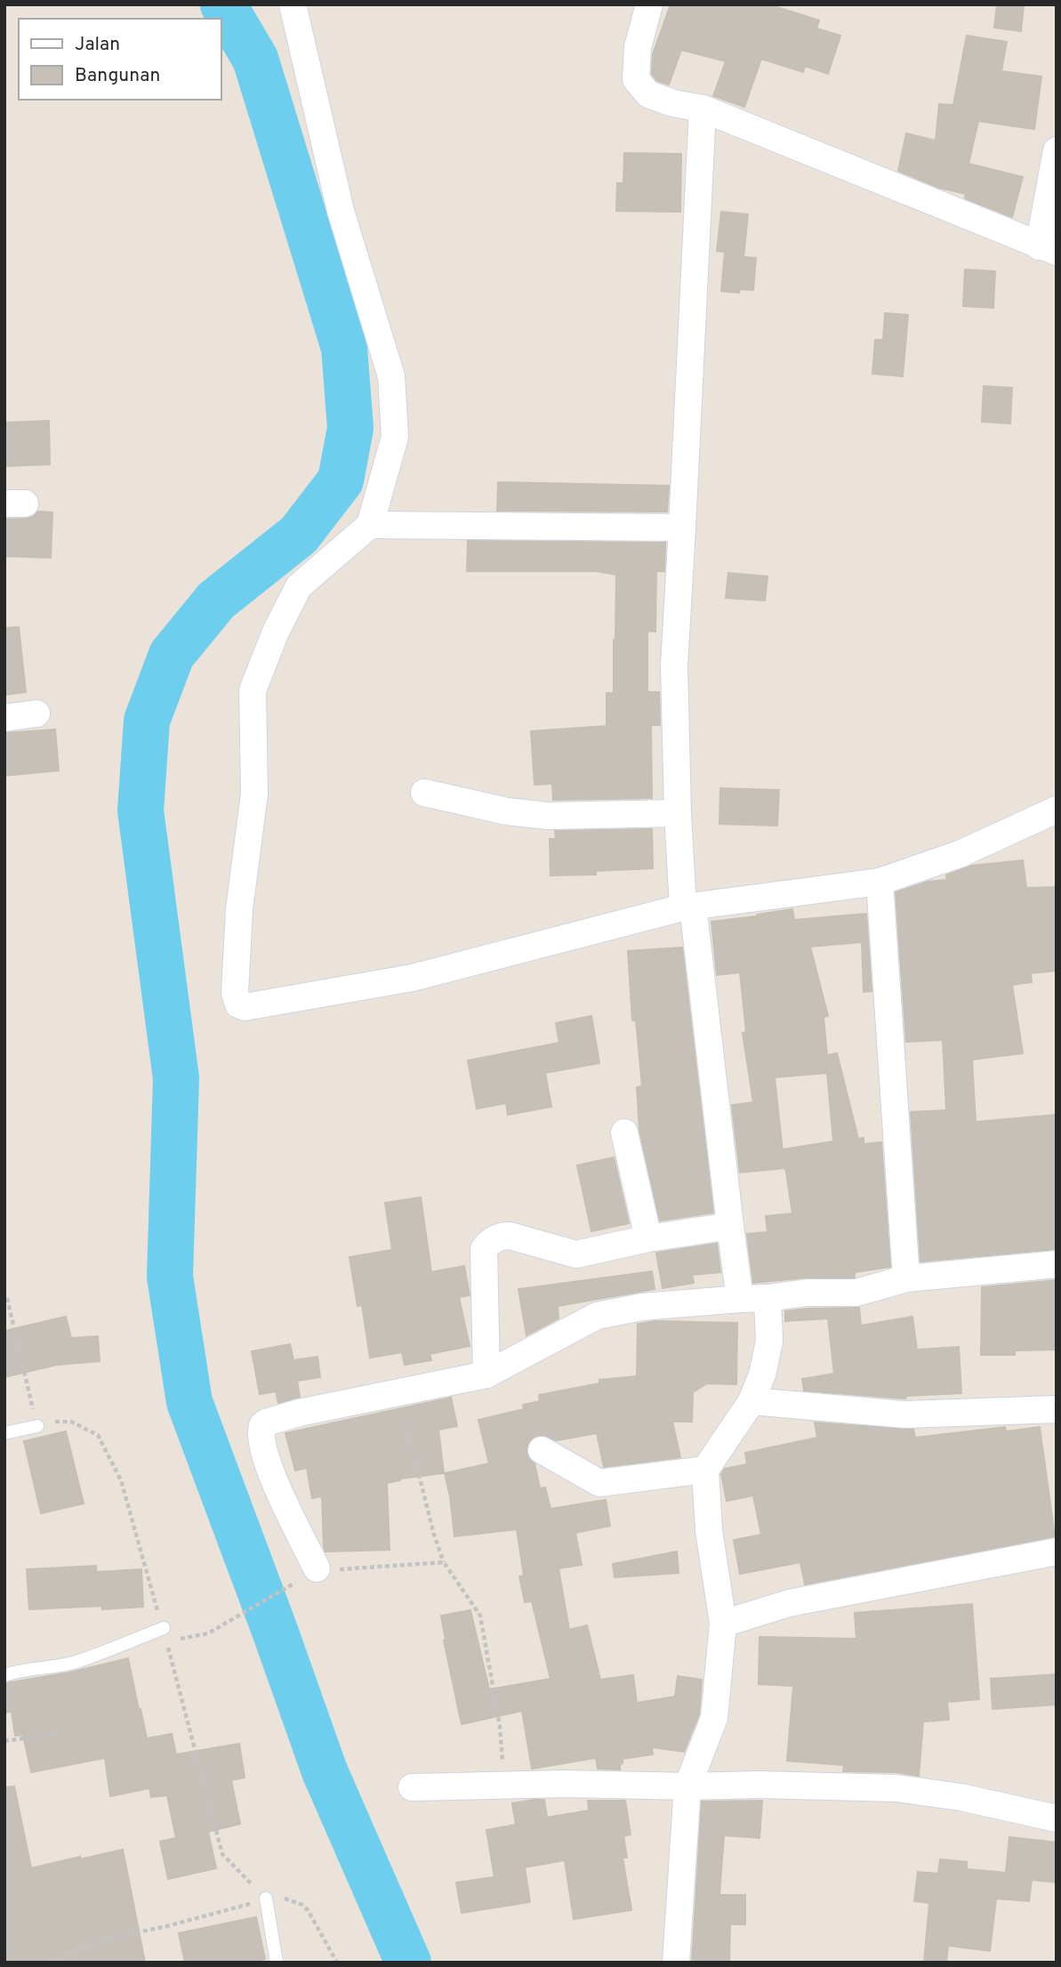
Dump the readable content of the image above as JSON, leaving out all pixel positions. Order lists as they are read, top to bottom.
{
  "legend": ["Jalan", "Bangunan"]
}
